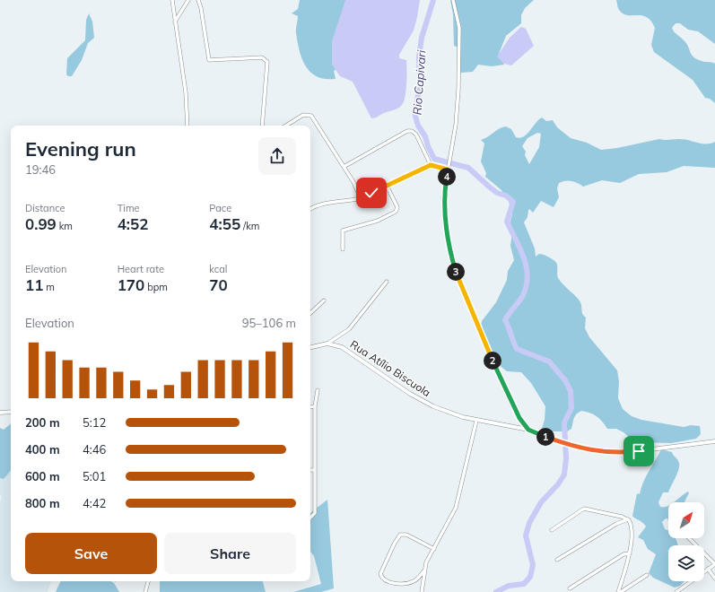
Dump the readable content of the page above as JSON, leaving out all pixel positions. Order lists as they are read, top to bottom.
{
  "streets": {
    "street": ["Rua Atílio Biscuola"]
  },
  "water": ["Rio Capivari"],
  "north": "top right",
  "page": {
    "heading": ["Evening run", "19:46"],
    "pins": [
      "4",
      "3",
      "2",
      "1"
    ],
    "stats": [
      ["Distance", "0.99 km"],
      ["Time", "4:52"],
      ["Pace", "4:55 /km"],
      ["Elevation", "11 m"],
      ["Heart rate", "170 bpm"],
      ["kcal", "70"]
    ],
    "chart": ["Elevation", "95–106 m"],
    "list": [
      {
        "name": "200 m",
        "note": "5:12"
      },
      {
        "name": "400 m",
        "note": "4:46"
      },
      {
        "name": "600 m",
        "note": "5:01"
      },
      {
        "name": "800 m",
        "note": "4:42"
      }
    ],
    "buttons": ["Save", "Share"]
  }
}
